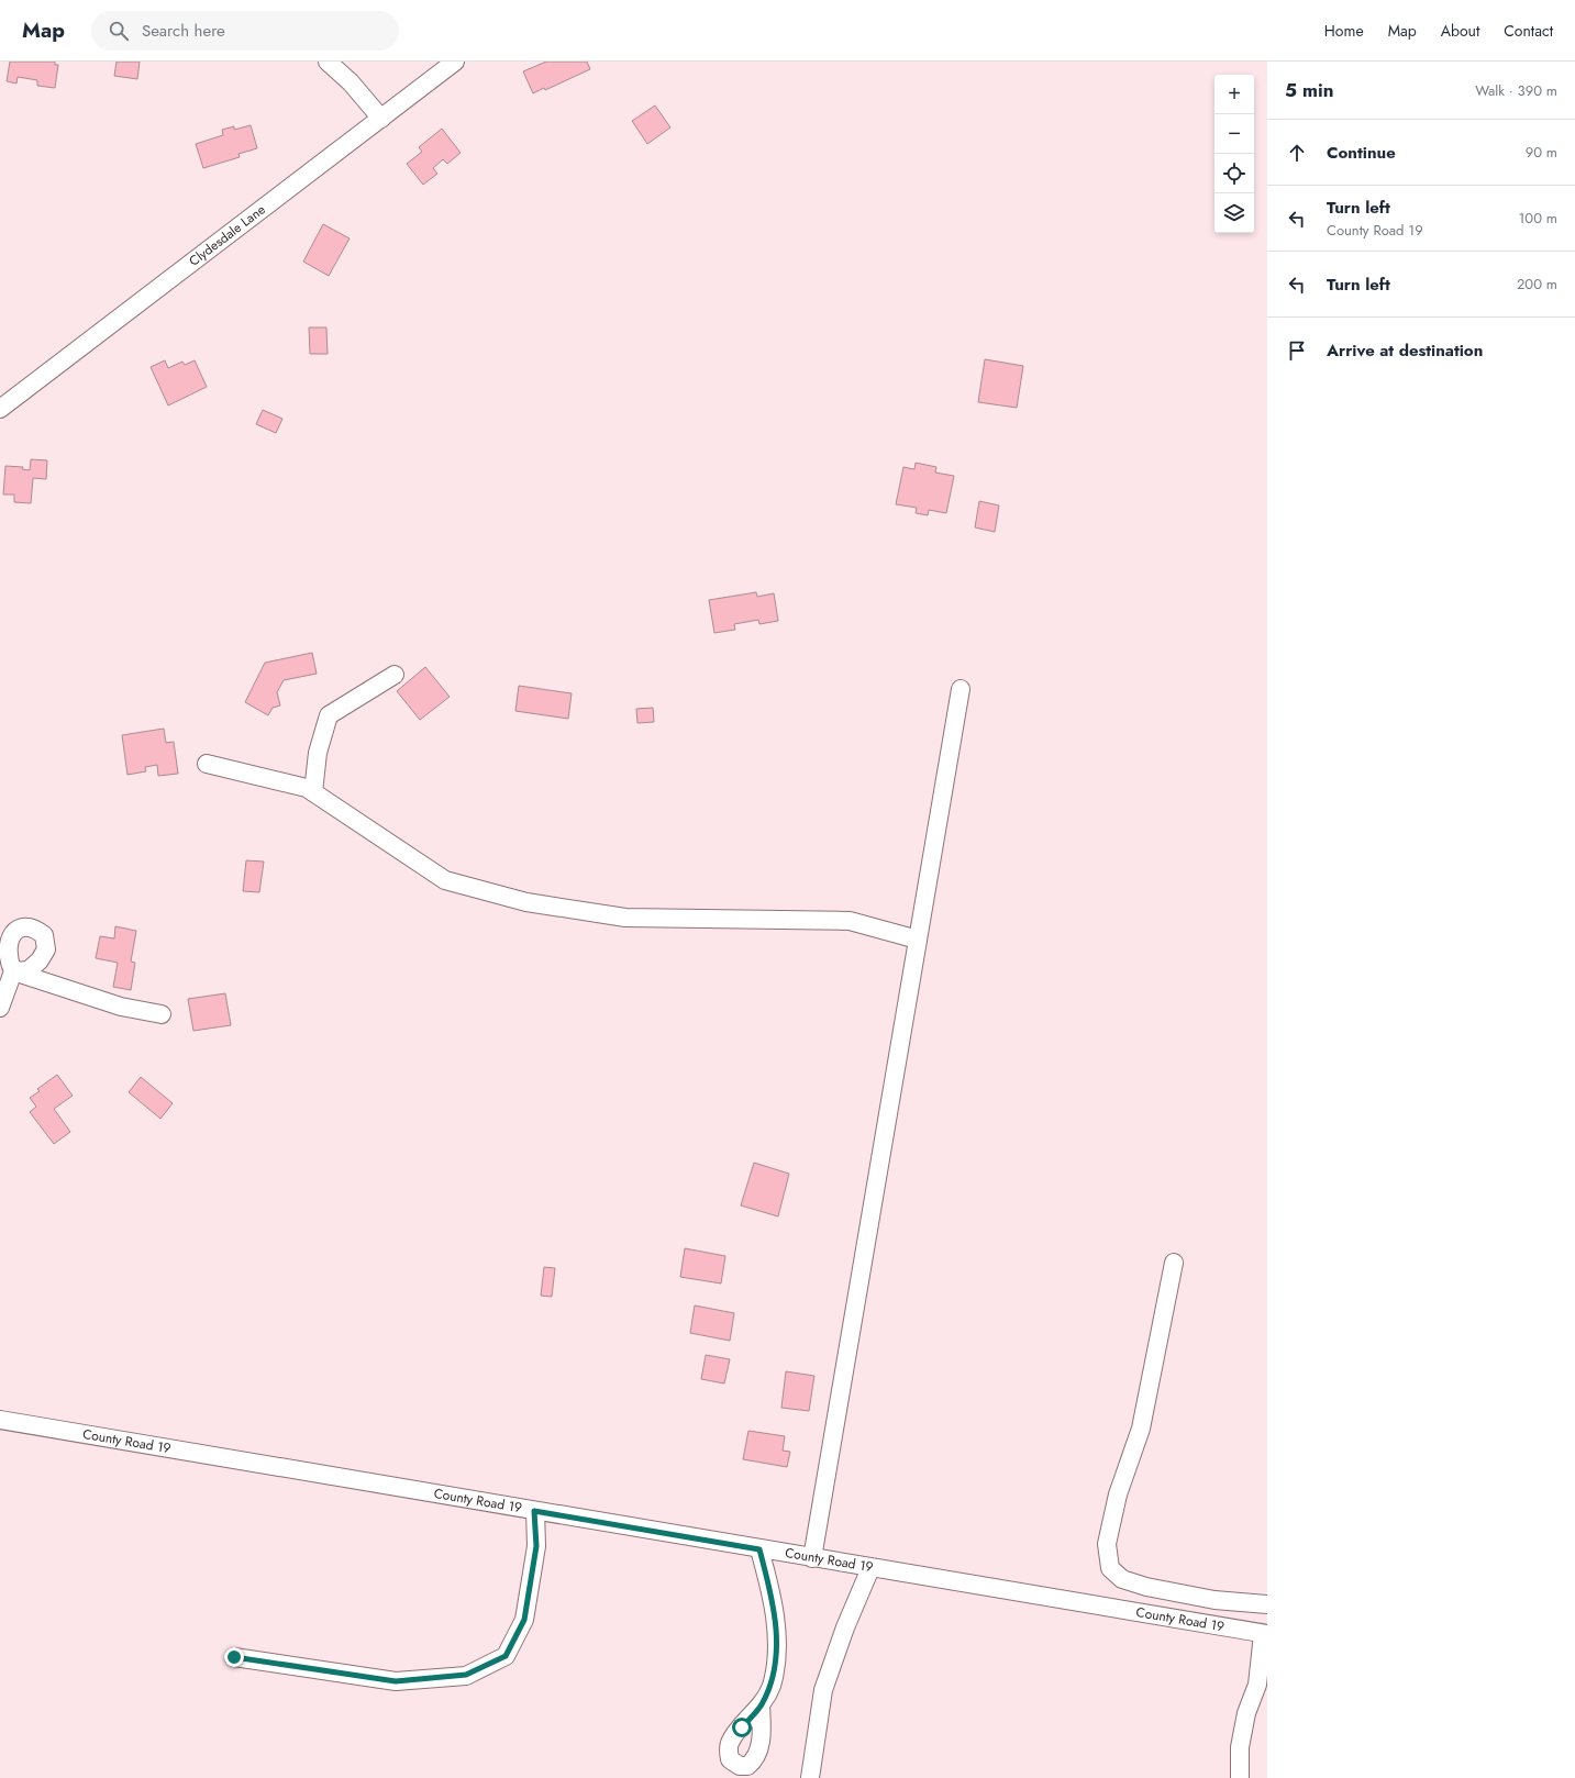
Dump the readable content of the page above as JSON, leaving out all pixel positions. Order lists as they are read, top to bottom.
{
  "streets": {
    "street": ["Clydesdale Lane", "County Road 19"]
  },
  "page": {
    "header": "Map",
    "search": "Search here",
    "nav": [
      "Home",
      "Map",
      "About",
      "Contact"
    ],
    "heading": ["5 min", "Walk · 390 m"],
    "map_buttons": ["+", "−"],
    "list": [
      ["Continue", "90 m"],
      ["Turn left", "County Road 19", "100 m"],
      ["Turn left", "200 m"],
      "Arrive at destination"
    ]
  }
}
